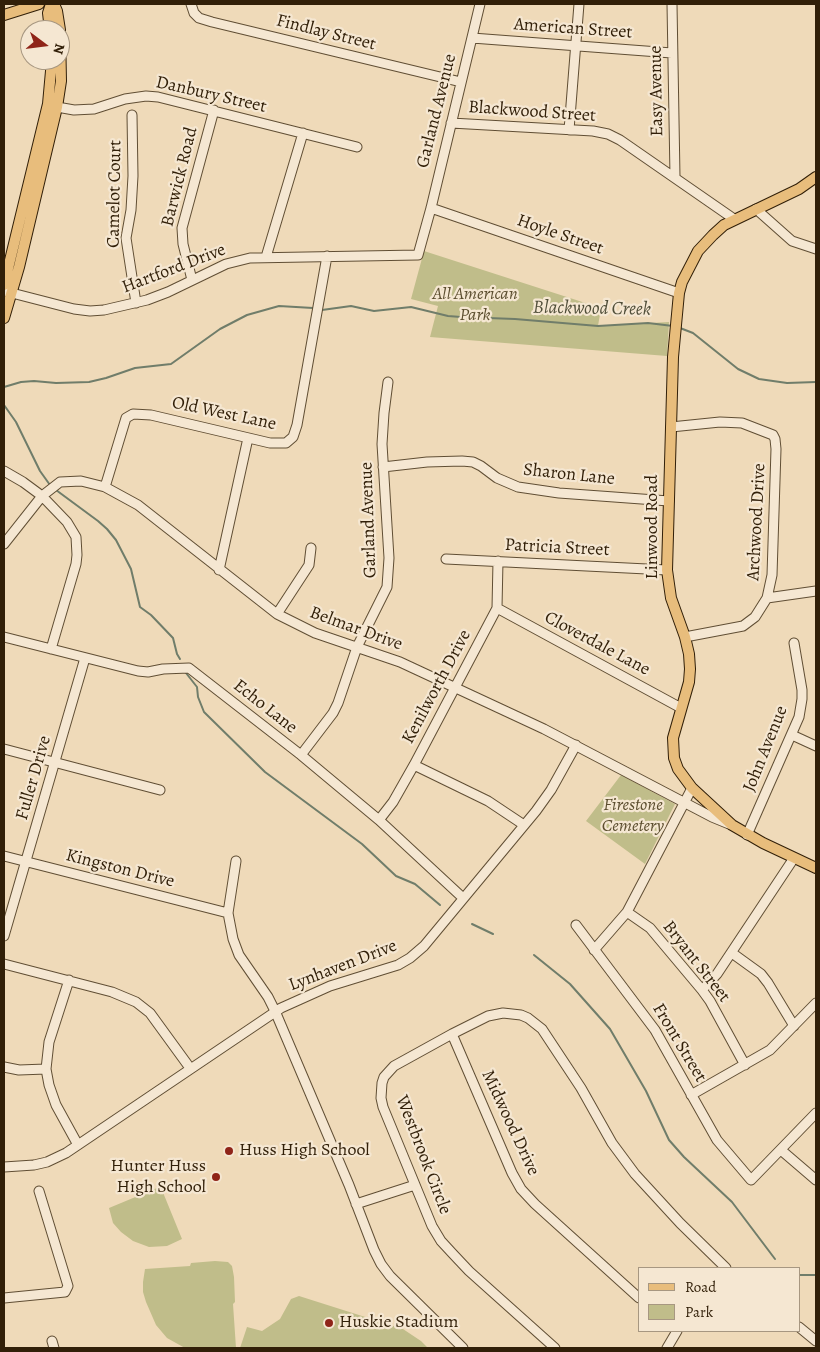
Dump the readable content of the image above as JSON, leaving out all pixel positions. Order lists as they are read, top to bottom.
{
  "streets": {
    "main road": ["Linwood Road"],
    "street": [
      "American Street",
      "Findlay Street",
      "Easy Avenue",
      "Danbury Street",
      "Garland Avenue",
      "Blackwood Street",
      "Barwick Road",
      "Camelot Court",
      "Hoyle Street",
      "Hartford Drive",
      "Old West Lane",
      "Sharon Lane",
      "Archwood Drive",
      "Patricia Street",
      "Belmar Drive",
      "Cloverdale Lane",
      "Kenilworth Drive",
      "Echo Lane",
      "John Avenue",
      "Fuller Drive",
      "Kingston Drive",
      "Bryant Street",
      "Lynhaven Drive",
      "Front Street",
      "Midwood Drive",
      "Westbrook Circle"
    ]
  },
  "crossings": [
    ["American Street", "Easy Avenue"],
    ["American Street", "Garland Avenue"],
    ["Findlay Street", "Garland Avenue"],
    ["Easy Avenue", "Blackwood Street"],
    ["Danbury Street", "Barwick Road"],
    ["Garland Avenue", "Blackwood Street"],
    ["Garland Avenue", "Hoyle Street"],
    ["Garland Avenue", "Hartford Drive"],
    ["Garland Avenue", "Sharon Lane"],
    ["Garland Avenue", "Belmar Drive"],
    ["Garland Avenue", "Echo Lane"],
    ["Blackwood Street", "Linwood Road"],
    ["Barwick Road", "Hartford Drive"],
    ["Camelot Court", "Hartford Drive"],
    ["Hoyle Street", "Linwood Road"],
    ["Hartford Drive", "Old West Lane"],
    ["Old West Lane", "Belmar Drive"],
    ["Sharon Lane", "Linwood Road"],
    ["Archwood Drive", "Linwood Road"],
    ["Linwood Road", "Patricia Street"],
    ["Linwood Road", "Belmar Drive"],
    ["Linwood Road", "Cloverdale Lane"],
    ["Linwood Road", "John Avenue"],
    ["Patricia Street", "Kenilworth Drive"],
    ["Belmar Drive", "Kenilworth Drive"],
    ["Belmar Drive", "Lynhaven Drive"],
    ["Cloverdale Lane", "Kenilworth Drive"],
    ["Kenilworth Drive", "Echo Lane"],
    ["Echo Lane", "Fuller Drive"],
    ["Echo Lane", "Lynhaven Drive"],
    ["Fuller Drive", "Kingston Drive"],
    ["Midwood Drive", "Westbrook Circle"]
  ],
  "water": ["Blackwood Creek"],
  "parks": ["All American Park", "Firestone Cemetery"],
  "places": ["Huss High School", "Hunter Huss High School", "Huskie Stadium"],
  "legend": ["Road", "Park"],
  "north": "right"
}
